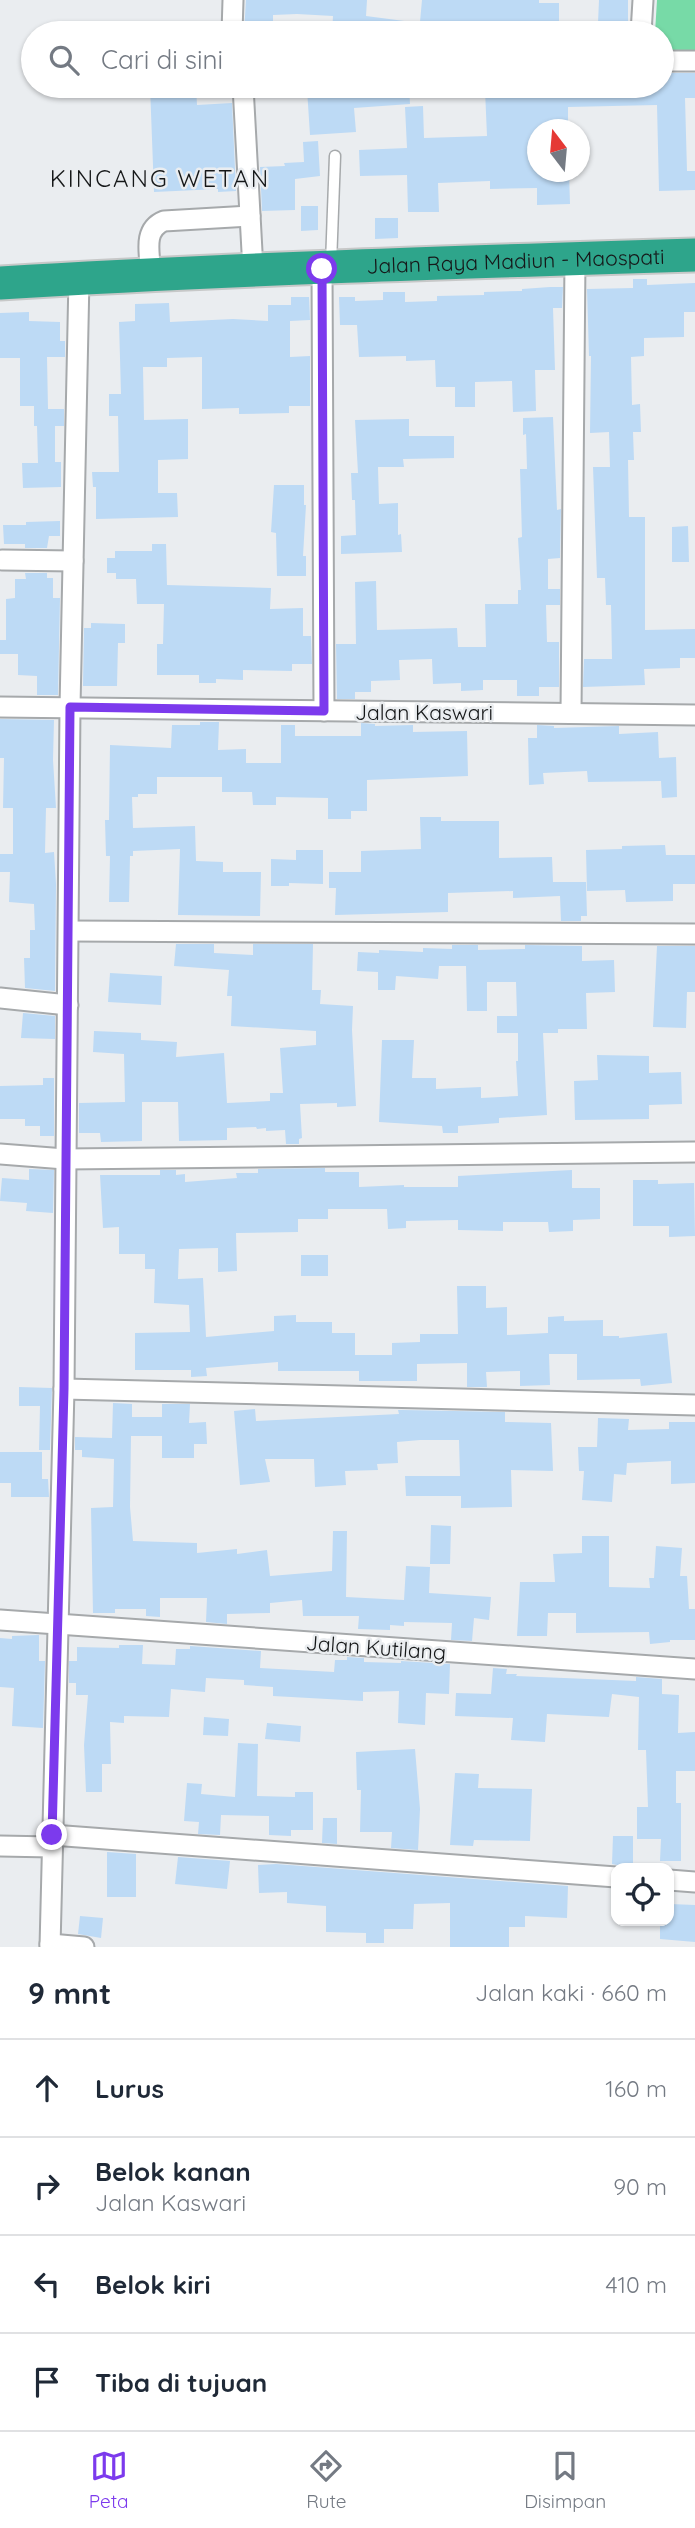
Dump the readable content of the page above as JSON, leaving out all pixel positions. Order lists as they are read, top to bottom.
{
  "streets": {
    "highway": ["Jalan Raya Madiun - Maospati"],
    "street": ["Jalan Kaswari", "Jalan Kutilang"]
  },
  "districts": ["KINCANG WETAN"],
  "north": "top",
  "page": {
    "search": "Cari di sini",
    "heading": ["9 mnt", "Jalan kaki · 660 m"],
    "list": [
      ["Lurus", "160 m"],
      ["Belok kanan", "Jalan Kaswari", "90 m"],
      ["Belok kiri", "410 m"],
      "Tiba di tujuan"
    ],
    "nav": ["Peta", "Rute", "Disimpan"]
  }
}
